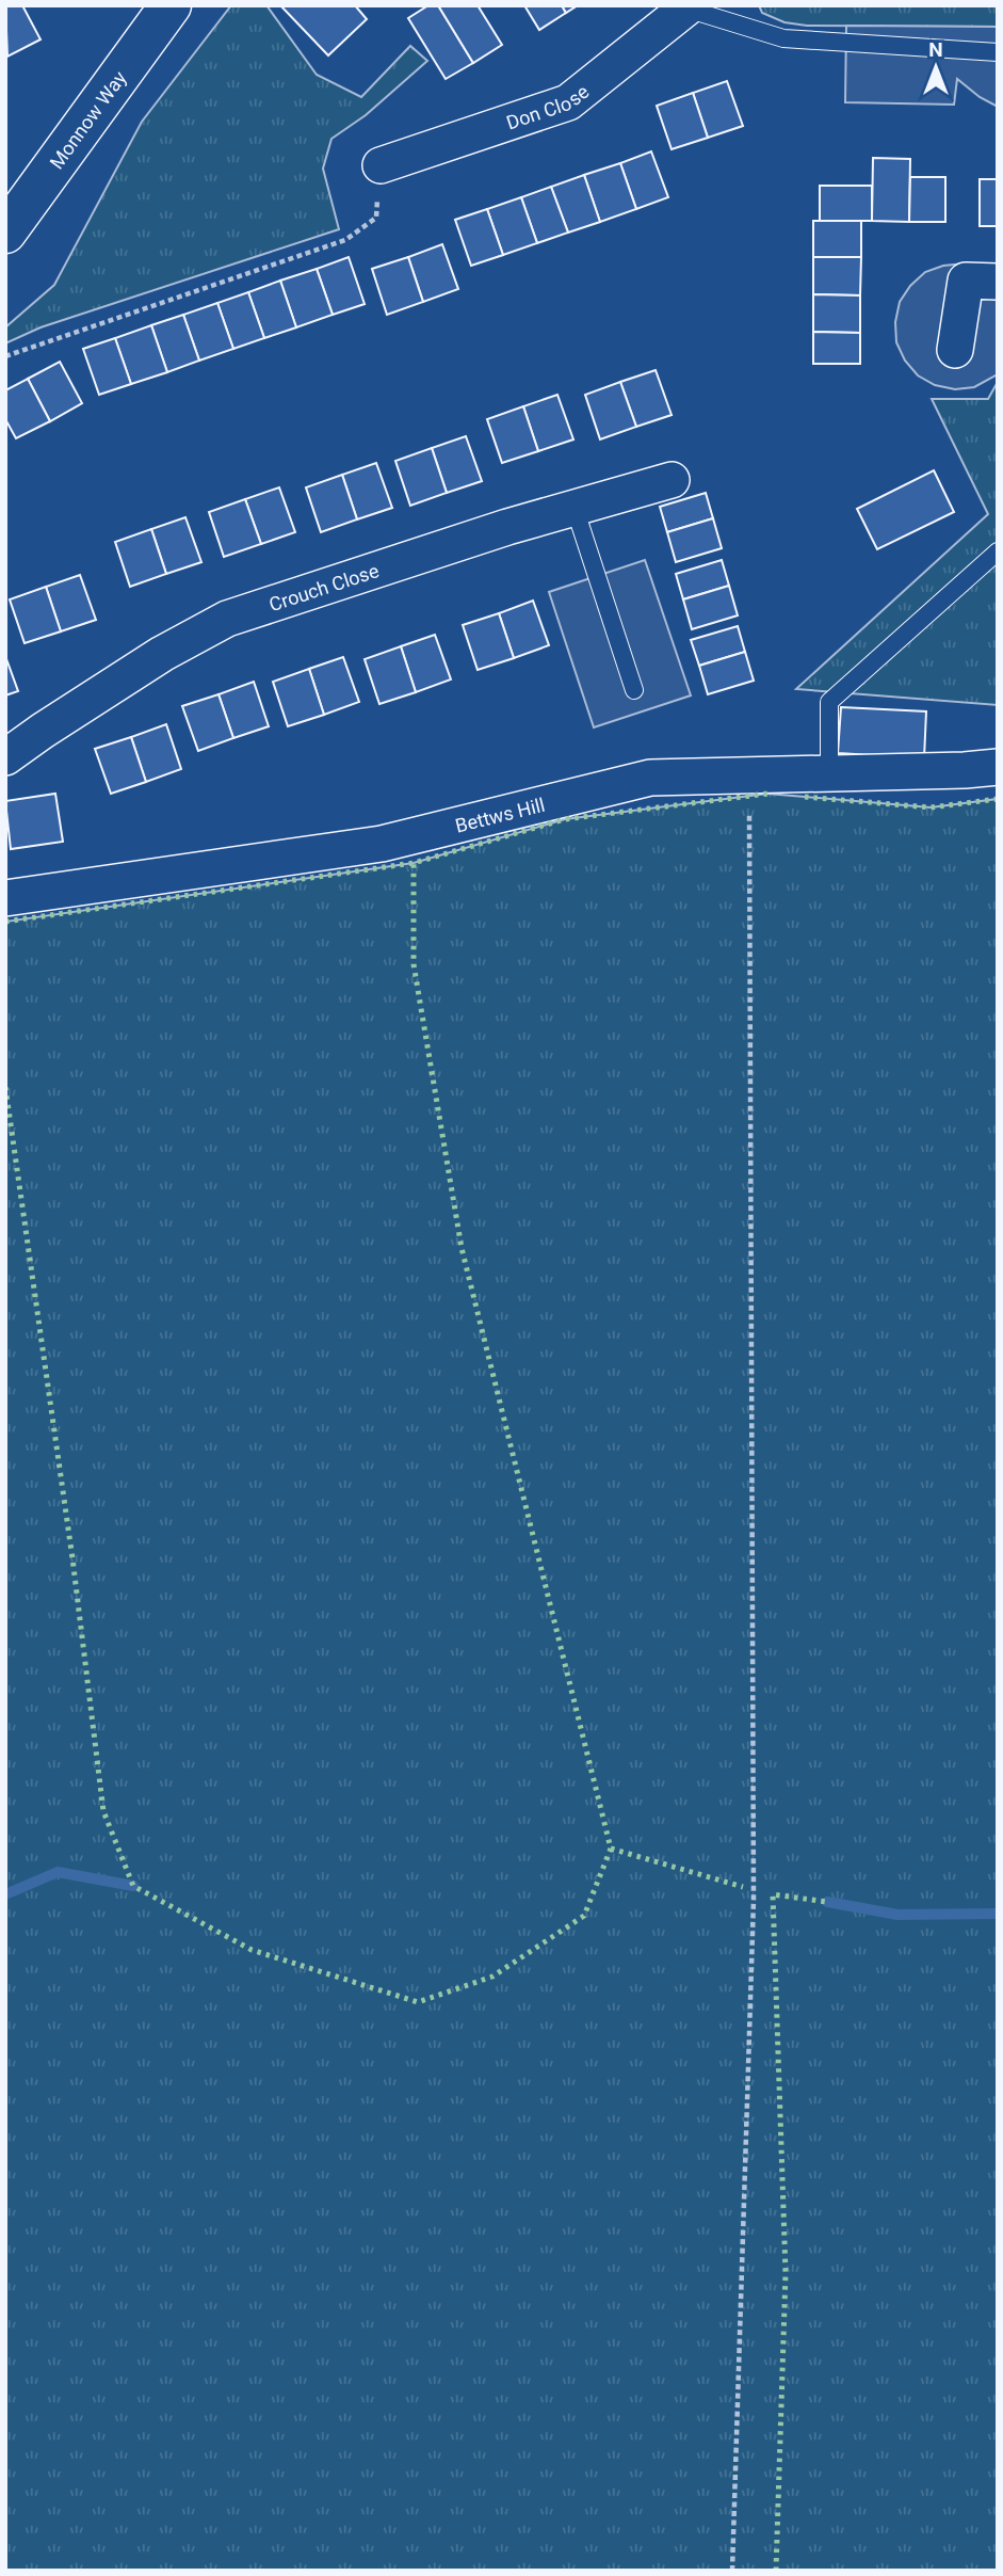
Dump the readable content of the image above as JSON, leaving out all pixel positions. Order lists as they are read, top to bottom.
{
  "streets": {
    "street": [
      "Don Close",
      "Monnow Way",
      "Crouch Close",
      "Bettws Hill"
    ]
  },
  "north": "top"
}
